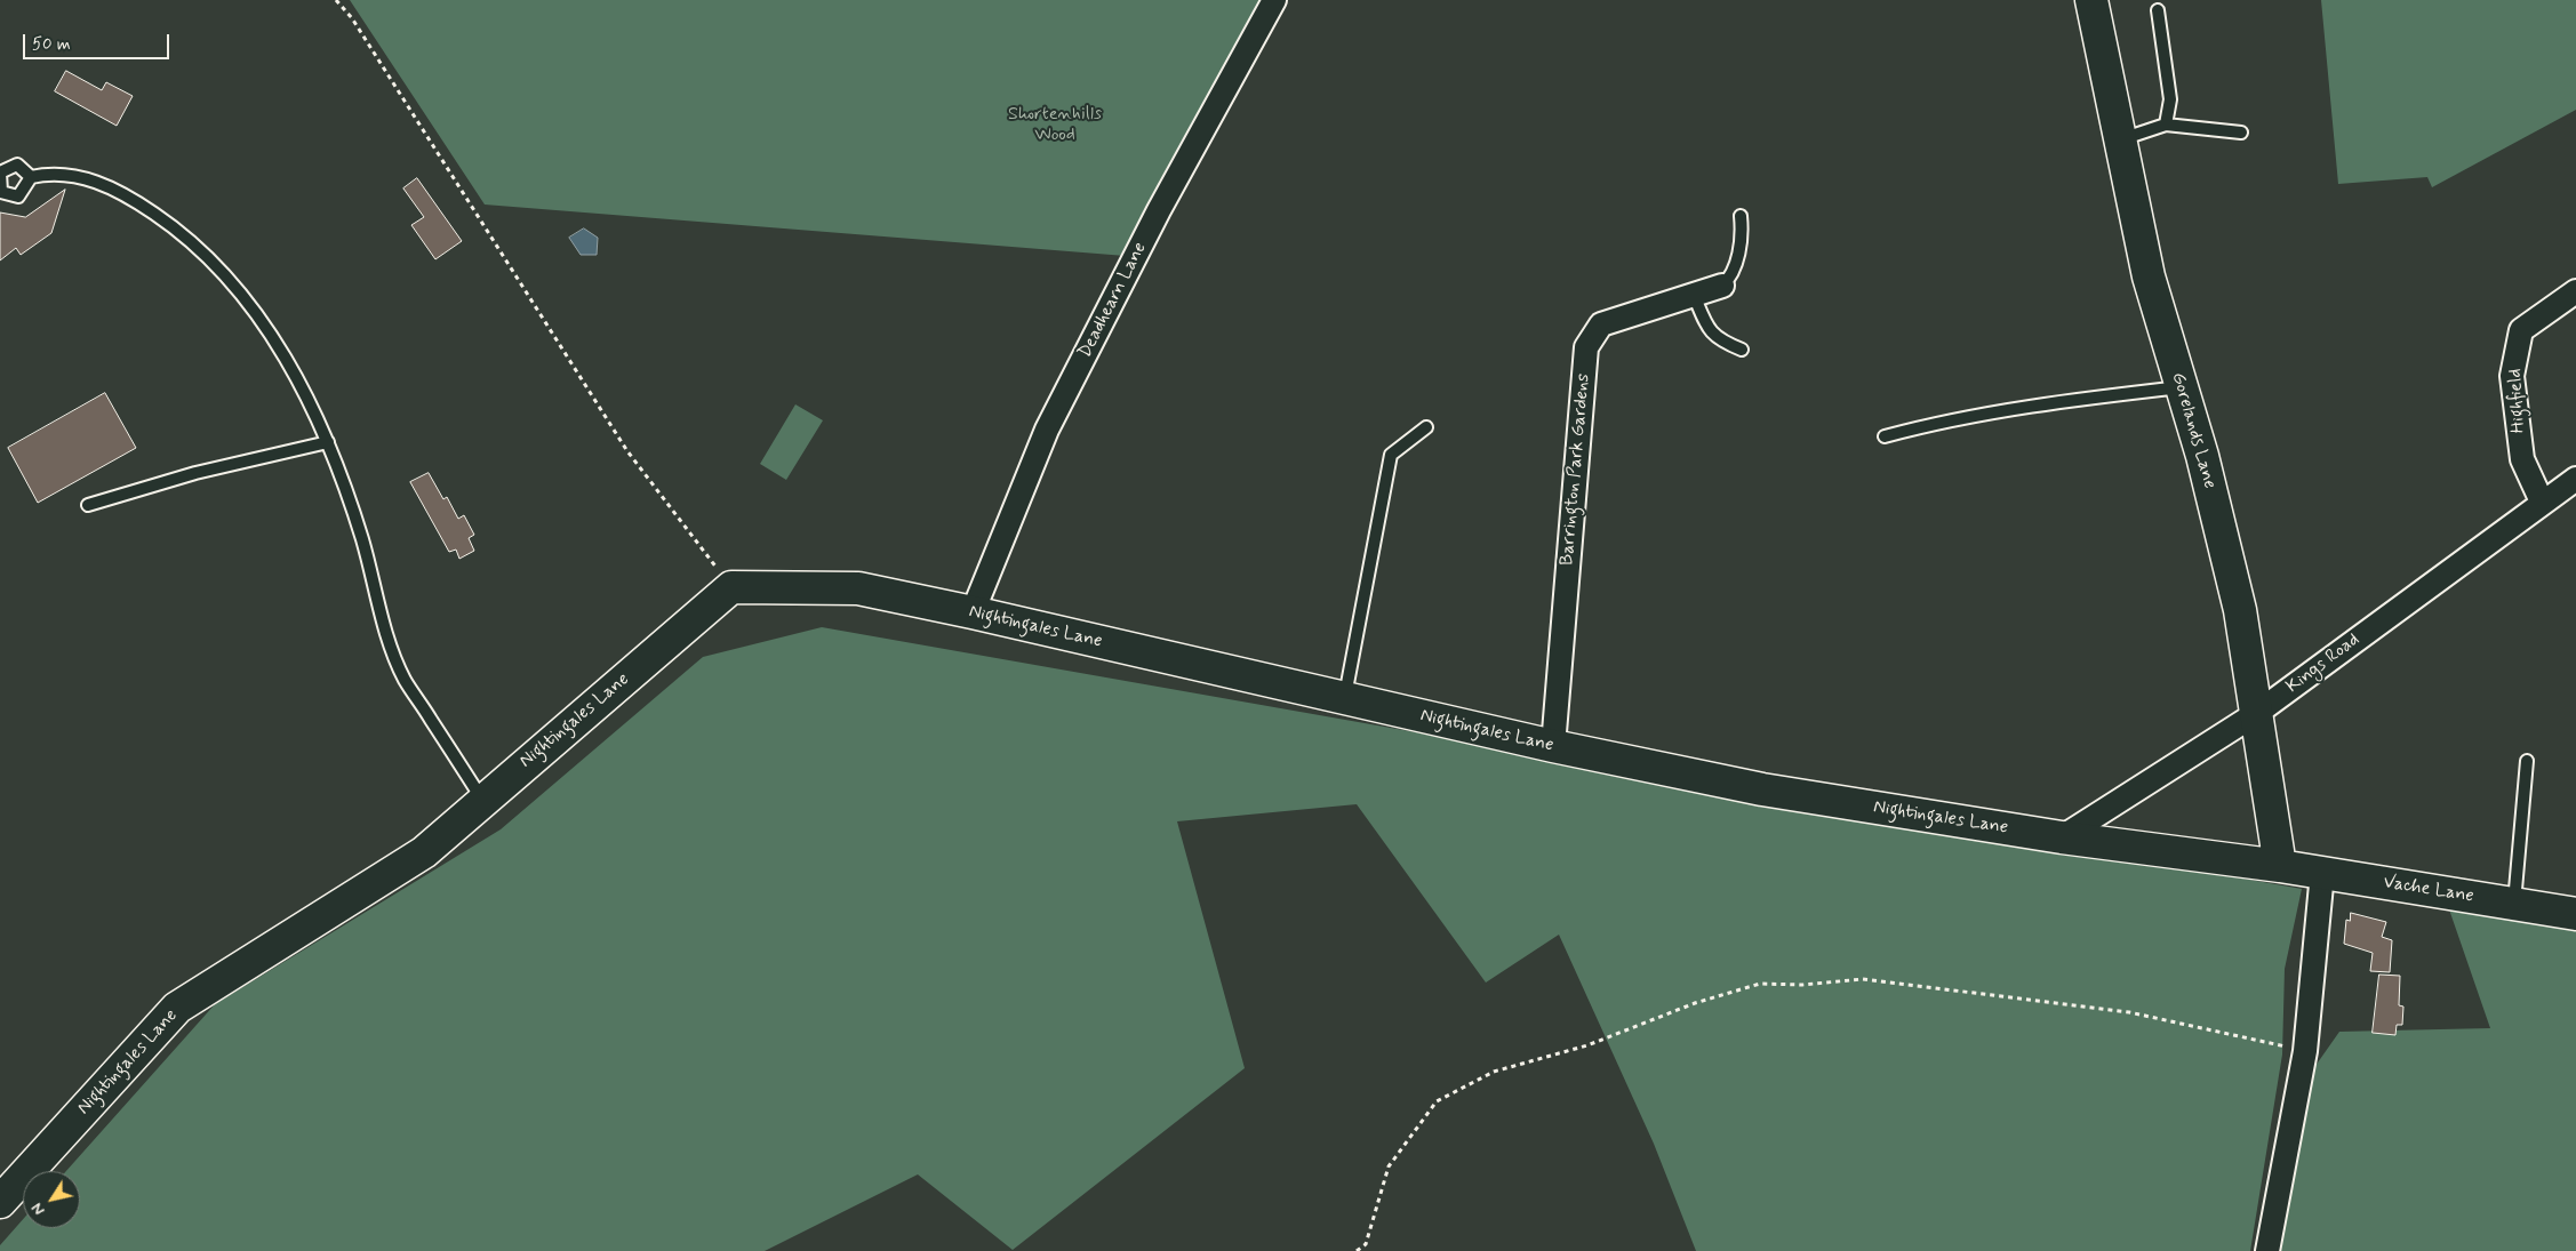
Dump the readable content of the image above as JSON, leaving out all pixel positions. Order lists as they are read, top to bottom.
{
  "streets": {
    "main road": ["Gorelands Lane", "Nightingales Lane", "Vache Lane"],
    "street": [
      "Deadhearn Lane",
      "Highfield",
      "Barrington Park Gardens",
      "Kings Road"
    ]
  },
  "crossings": [
    ["Deadhearn Lane", "Nightingales Lane"],
    ["Highfield", "Kings Road"],
    ["Gorelands Lane", "Nightingales Lane"],
    ["Gorelands Lane", "Kings Road"],
    ["Gorelands Lane", "Vache Lane"],
    ["Barrington Park Gardens", "Nightingales Lane"],
    ["Nightingales Lane", "Kings Road"],
    ["Nightingales Lane", "Vache Lane"]
  ],
  "parks": ["Shortenhills Wood"],
  "scale_bar": "50 m",
  "north": "bottom left"
}
